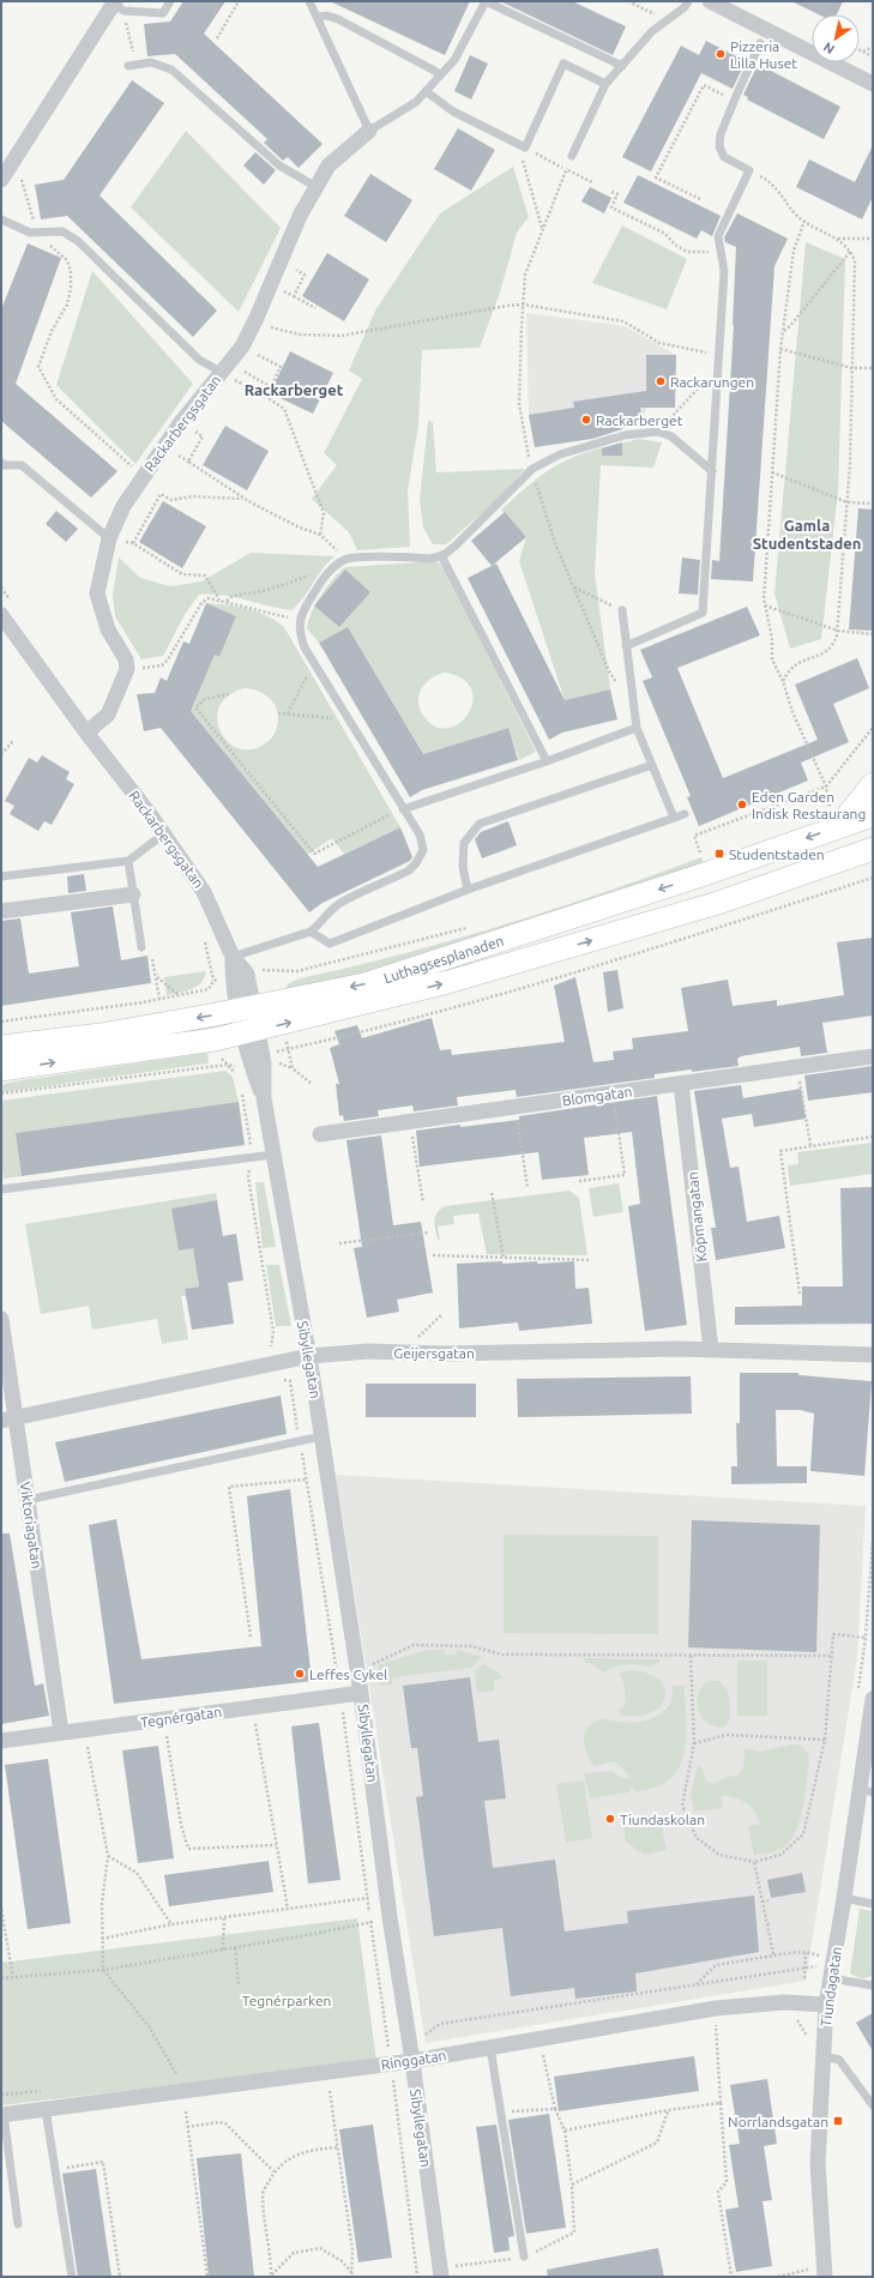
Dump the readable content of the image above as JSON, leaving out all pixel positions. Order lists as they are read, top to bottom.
{
  "streets": {
    "main road": ["Luthagsesplanaden"],
    "street": [
      "Rackarbergsgatan",
      "Blomgatan",
      "Köpmangatan",
      "Geijersgatan",
      "Sibyllegatan",
      "Viktoriagatan",
      "Tegnérgatan",
      "Tiundagatan",
      "Ringgatan"
    ]
  },
  "crossings": [
    ["Rackarbergsgatan", "Luthagsesplanaden"],
    ["Rackarbergsgatan", "Sibyllegatan"],
    ["Luthagsesplanaden", "Sibyllegatan"],
    ["Blomgatan", "Köpmangatan"],
    ["Köpmangatan", "Geijersgatan"],
    ["Geijersgatan", "Sibyllegatan"],
    ["Geijersgatan", "Viktoriagatan"],
    ["Sibyllegatan", "Tegnérgatan"],
    ["Sibyllegatan", "Ringgatan"],
    ["Viktoriagatan", "Tegnérgatan"],
    ["Tiundagatan", "Ringgatan"]
  ],
  "districts": ["Rackarberget", "Gamla Studentstaden"],
  "parks": ["Tegnérparken"],
  "places": {
    "other": [
      "Pizzeria Lilla Huset",
      "Rackarungen",
      "Rackarberget",
      "Eden Garden Indisk Restaurang",
      "Leffes Cykel",
      "Tiundaskolan"
    ],
    "transit": ["Studentstaden", "Norrlandsgatan"]
  },
  "north": "bottom left"
}
